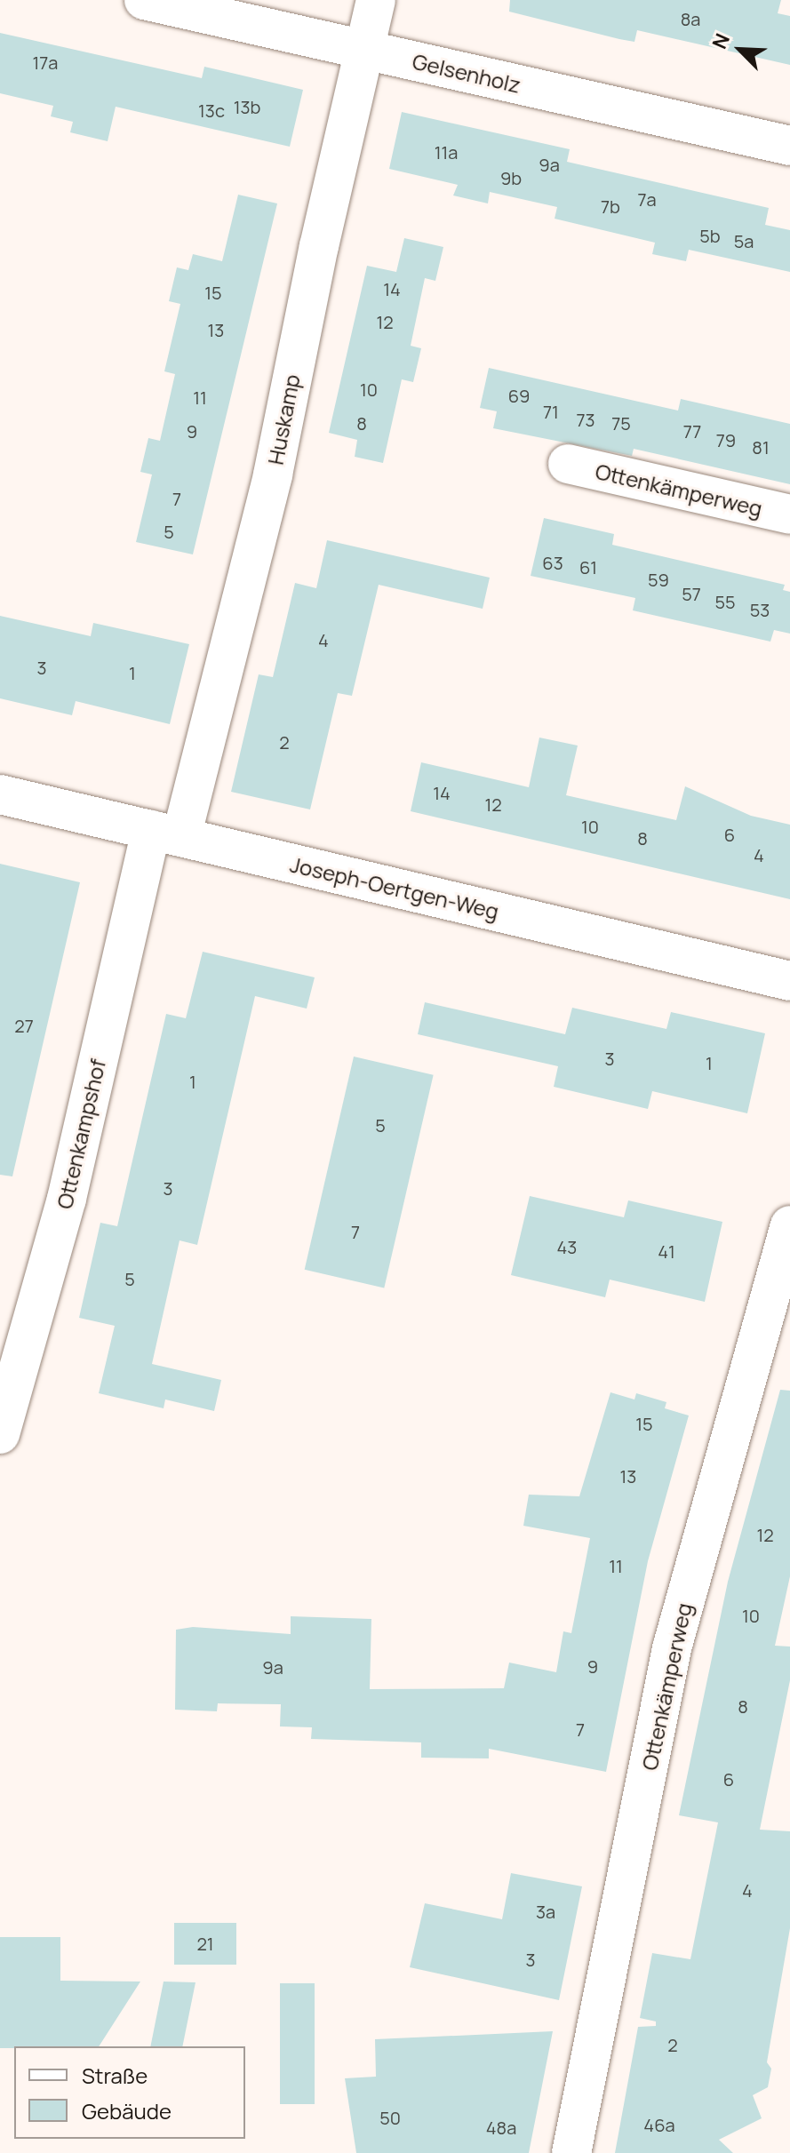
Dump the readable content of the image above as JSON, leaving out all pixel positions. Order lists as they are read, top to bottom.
{
  "streets": {
    "street": [
      "Gelsenholz",
      "Huskamp",
      "Ottenkämperweg",
      "Joseph-Oertgen-Weg",
      "Ottenkampshof"
    ]
  },
  "crossings": [
    ["Gelsenholz", "Huskamp"],
    ["Huskamp", "Joseph-Oertgen-Weg"],
    ["Huskamp", "Ottenkampshof"],
    ["Joseph-Oertgen-Weg", "Ottenkampshof"]
  ],
  "house_numbers": [
    "8a",
    "17a",
    "13b",
    "13c",
    "11a",
    "9a",
    "9b",
    "7a",
    "7b",
    "5b",
    "5a",
    "14",
    "15",
    "12",
    "13",
    "10",
    "69",
    "11",
    "71",
    "73",
    "8",
    "75",
    "9",
    "77",
    "79",
    "81",
    "7",
    "5",
    "63",
    "61",
    "59",
    "57",
    "55",
    "53",
    "4",
    "3",
    "1",
    "2",
    "14",
    "12",
    "10",
    "6",
    "8",
    "4",
    "27",
    "3",
    "1",
    "1",
    "5",
    "3",
    "7",
    "43",
    "41",
    "5",
    "15",
    "13",
    "12",
    "11",
    "10",
    "9",
    "9a",
    "8",
    "7",
    "6",
    "4",
    "3a",
    "21",
    "3",
    "2",
    "50",
    "46a",
    "48a"
  ],
  "legend": ["Straße", "Gebäude"],
  "north": "top left"
}
